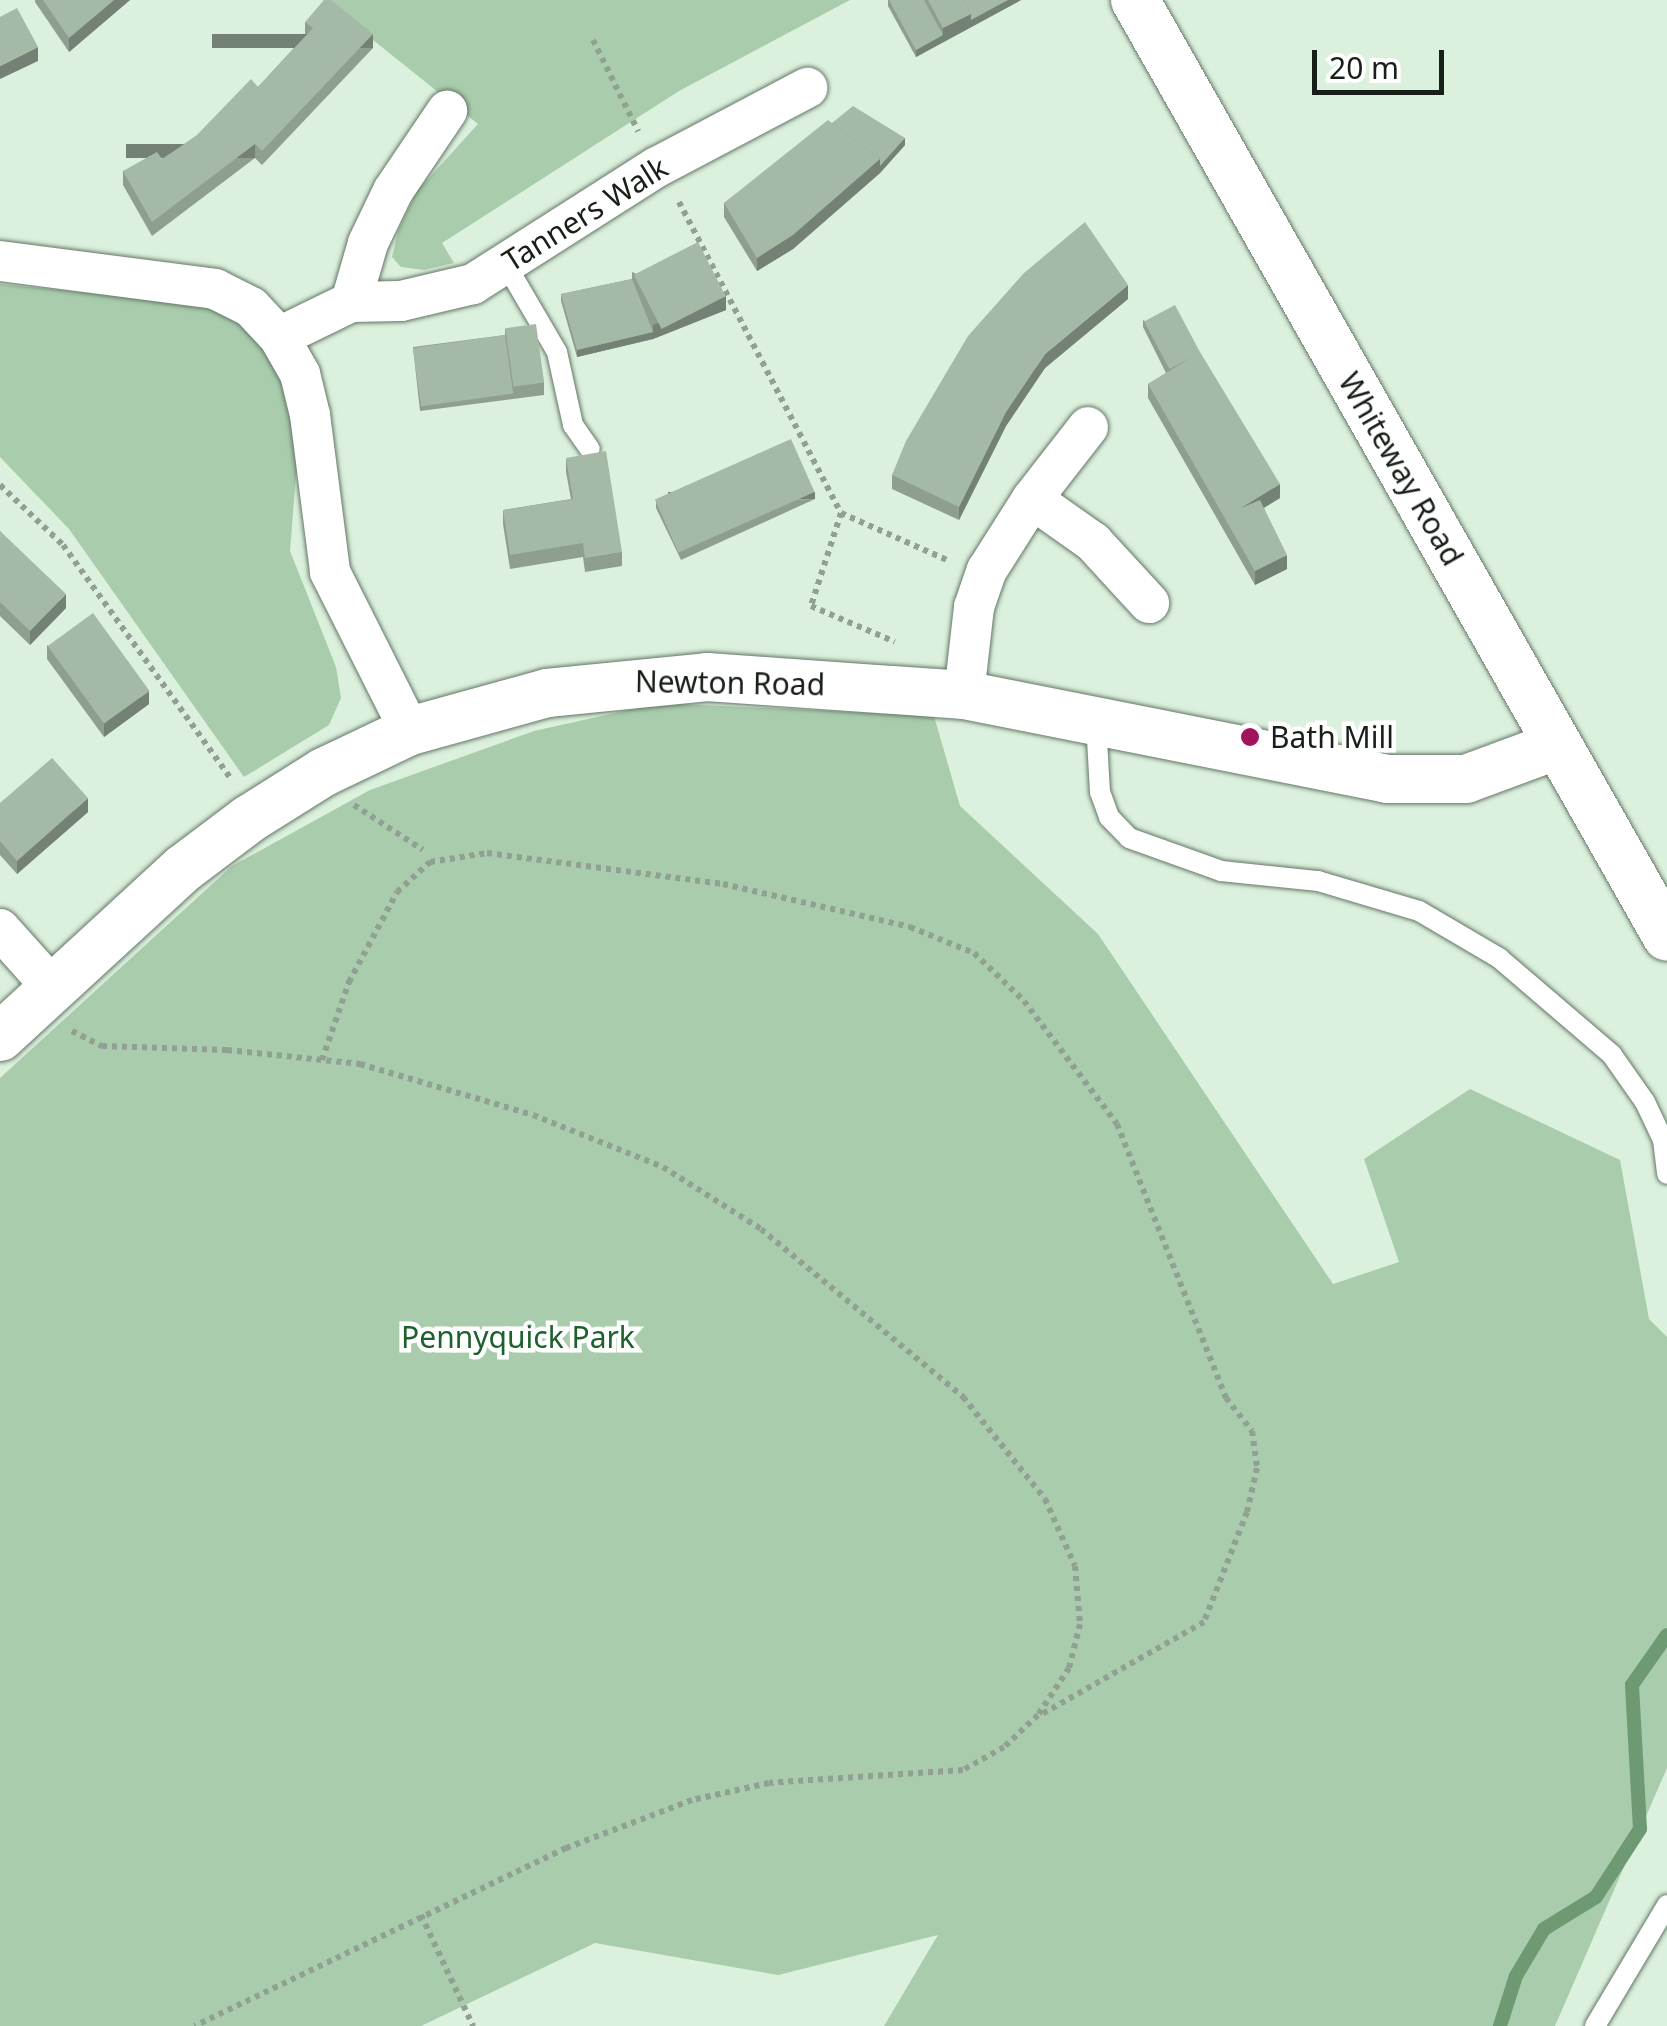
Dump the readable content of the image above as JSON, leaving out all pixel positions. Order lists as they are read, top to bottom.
{
  "streets": {
    "street": ["Tanners Walk", "Whiteway Road", "Newton Road"]
  },
  "crossings": [
    ["Whiteway Road", "Newton Road"]
  ],
  "parks": ["Pennyquick Park"],
  "places": ["Bath Mill"],
  "scale_bar": "20 m"
}
